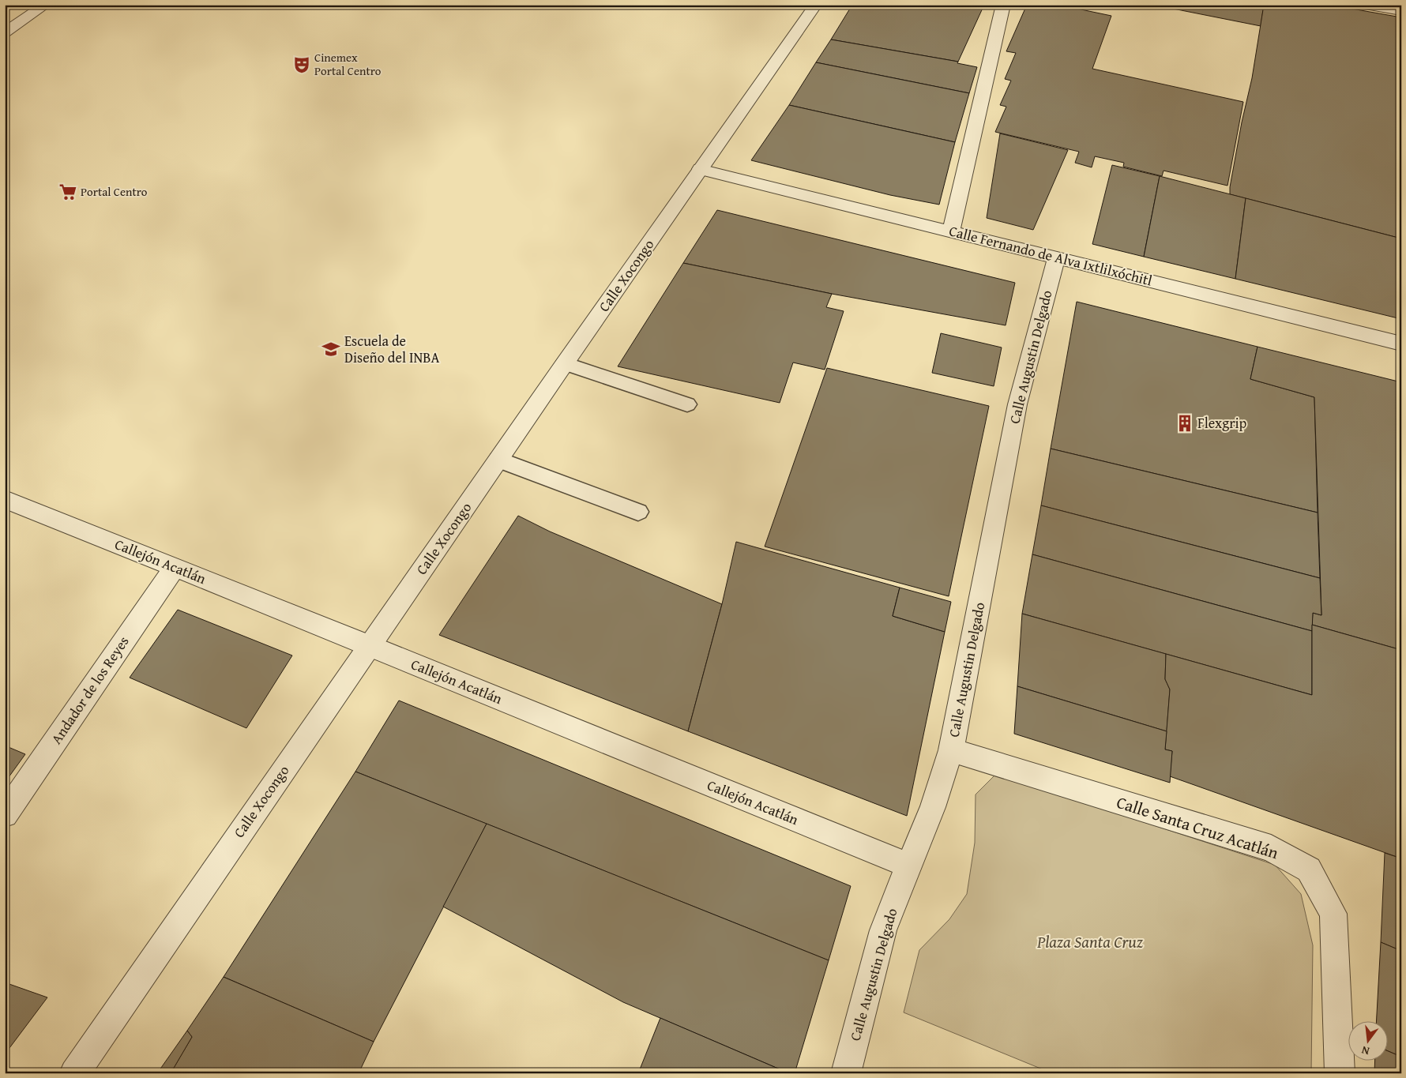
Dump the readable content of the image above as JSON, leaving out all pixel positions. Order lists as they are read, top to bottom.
{
  "streets": {
    "street": [
      "Calle Fernando de Alva Ixtlilxóchitl",
      "Calle Xocongo",
      "Calle Augustin Delgado",
      "Callejón Acatlán",
      "Andador de los Reyes",
      "Calle Santa Cruz Acatlán"
    ]
  },
  "crossings": [
    ["Calle Fernando de Alva Ixtlilxóchitl", "Calle Xocongo"],
    ["Calle Fernando de Alva Ixtlilxóchitl", "Calle Augustin Delgado"],
    ["Calle Xocongo", "Callejón Acatlán"],
    ["Calle Augustin Delgado", "Callejón Acatlán"],
    ["Calle Augustin Delgado", "Calle Santa Cruz Acatlán"],
    ["Callejón Acatlán", "Andador de los Reyes"]
  ],
  "parks": ["Plaza Santa Cruz"],
  "places": {
    "theatre": ["Cinemex Portal Centro"],
    "supermarket": ["Portal Centro"],
    "school or university": ["Escuela de Diseño del INBA"],
    "building": ["Flexgrip"]
  },
  "north": "bottom"
}
